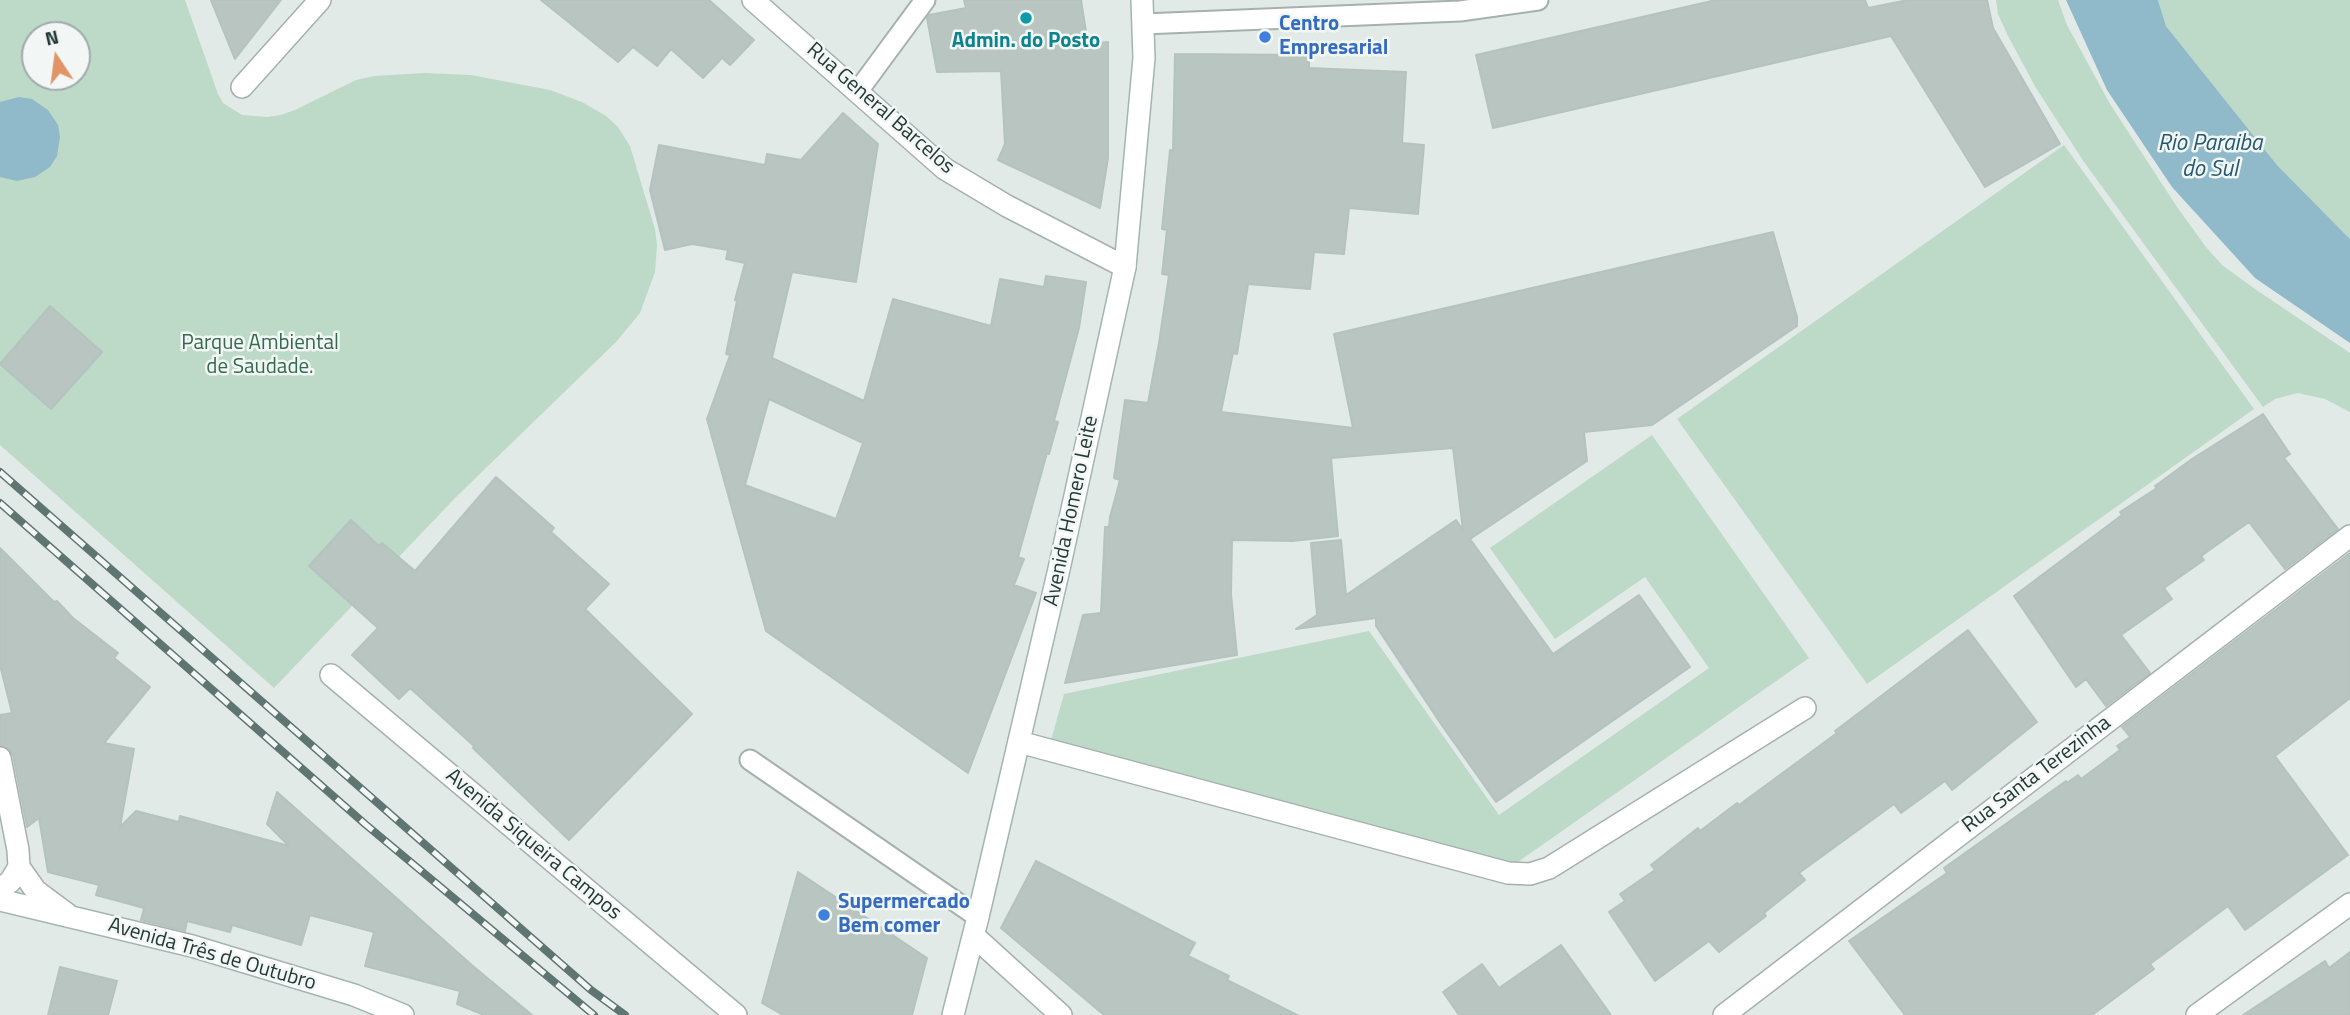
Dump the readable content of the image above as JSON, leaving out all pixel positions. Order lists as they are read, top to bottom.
{
  "streets": {
    "street": [
      "Rua General Barcelos",
      "Avenida Homero Leite",
      "Rua Santa Terezinha",
      "Avenida Siqueira Campos",
      "Avenida Três de Outubro"
    ]
  },
  "crossings": [
    ["Rua General Barcelos", "Avenida Homero Leite"]
  ],
  "water": ["Rio Paraiba do Sul"],
  "parks": ["Parque Ambiental de Saudade."],
  "places": ["Admin. do Posto", "Centro Empresarial", "Supermercado Bem comer"],
  "north": "top"
}
